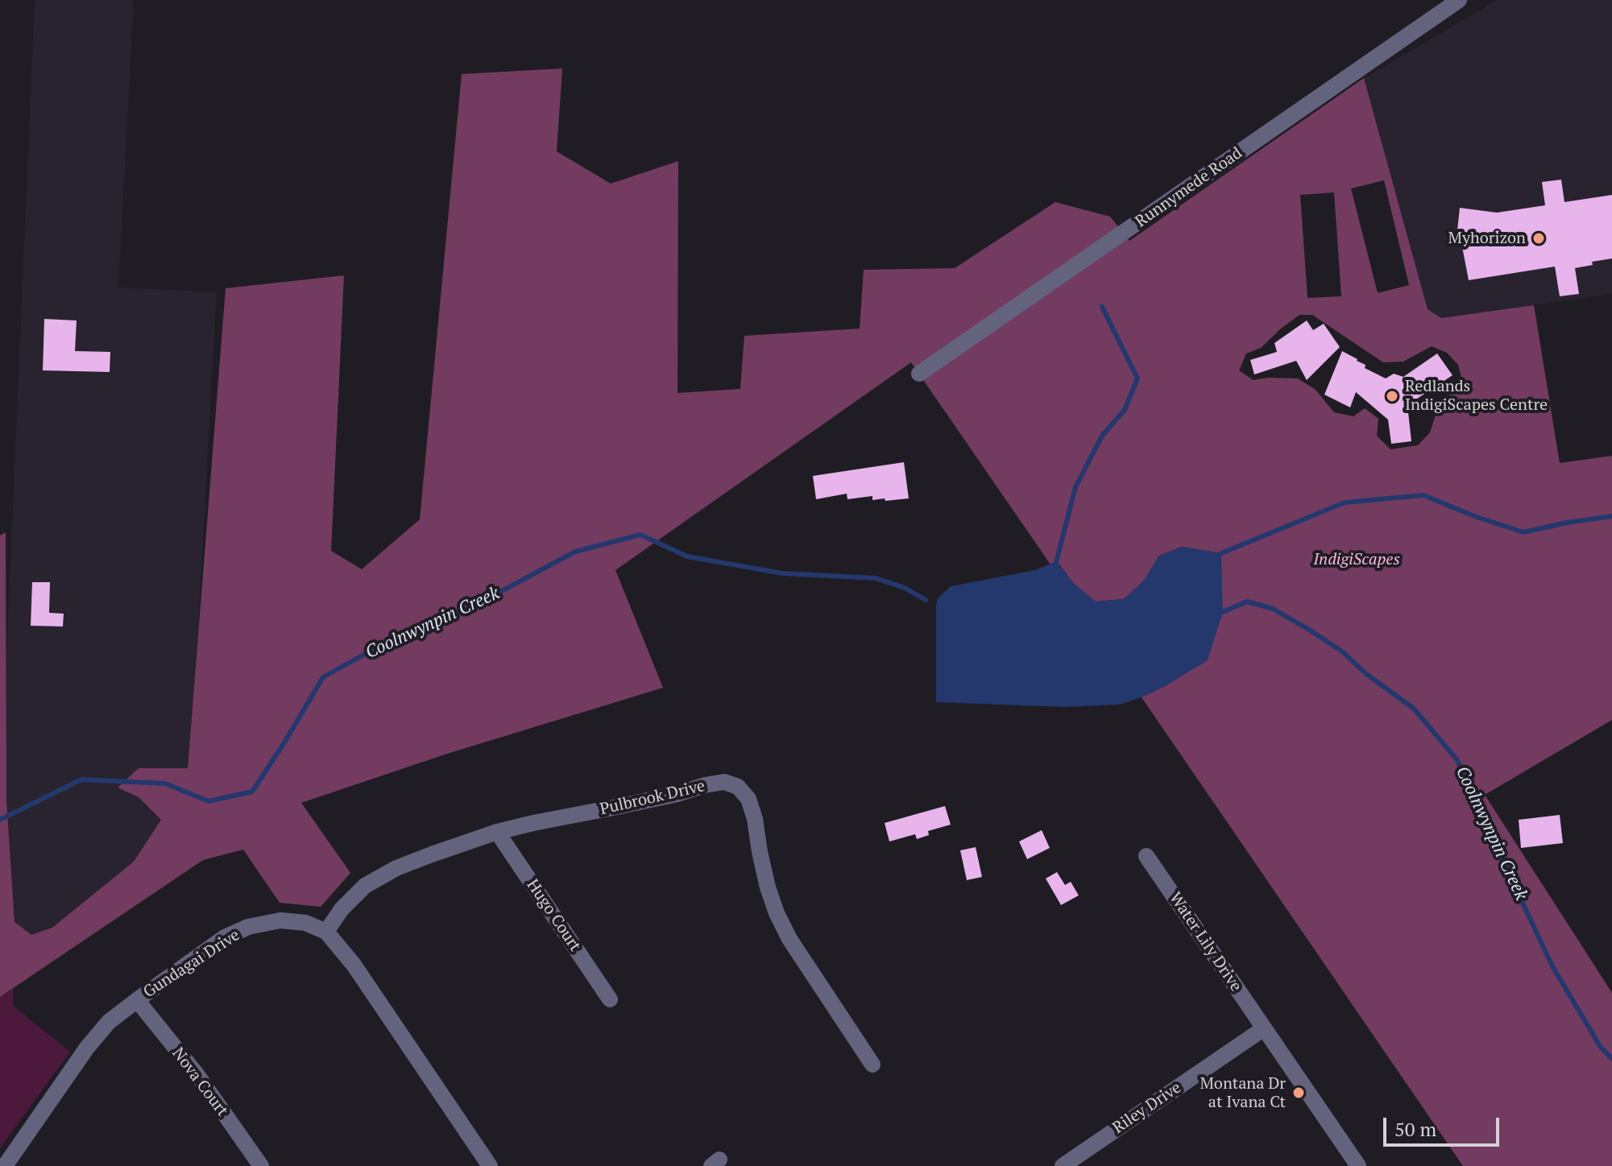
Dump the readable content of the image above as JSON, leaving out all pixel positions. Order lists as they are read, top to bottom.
{
  "streets": {
    "street": [
      "Runnymede Road",
      "Pulbrook Drive",
      "Hugo Court",
      "Water Lily Drive",
      "Gundagai Drive",
      "Nova Court",
      "Riley Drive"
    ]
  },
  "crossings": [
    ["Pulbrook Drive", "Hugo Court"],
    ["Pulbrook Drive", "Gundagai Drive"],
    ["Water Lily Drive", "Riley Drive"],
    ["Gundagai Drive", "Nova Court"]
  ],
  "water": ["Coolnwynpin Creek"],
  "parks": ["IndigiScapes"],
  "places": ["Myhorizon", "Redlands IndigiScapes Centre", "Montana Dr at Ivana Ct"],
  "scale_bar": "50 m"
}
